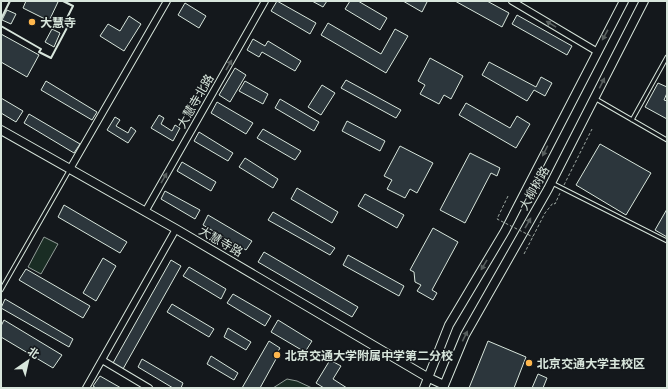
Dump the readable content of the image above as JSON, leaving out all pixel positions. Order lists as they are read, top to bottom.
{
  "streets": {
    "main road": ["大柳树路", "大慧寺路"],
    "street": ["大慧寺北路"]
  },
  "crossings": [
    ["大慧寺北路", "大慧寺路"],
    ["大柳树路", "大慧寺路"]
  ],
  "one_way": ["大慧寺北路"],
  "places": ["大慧寺", "北京交通大学附属中学第二分校", "北京交通大学主校区"],
  "north": "top right"
}
